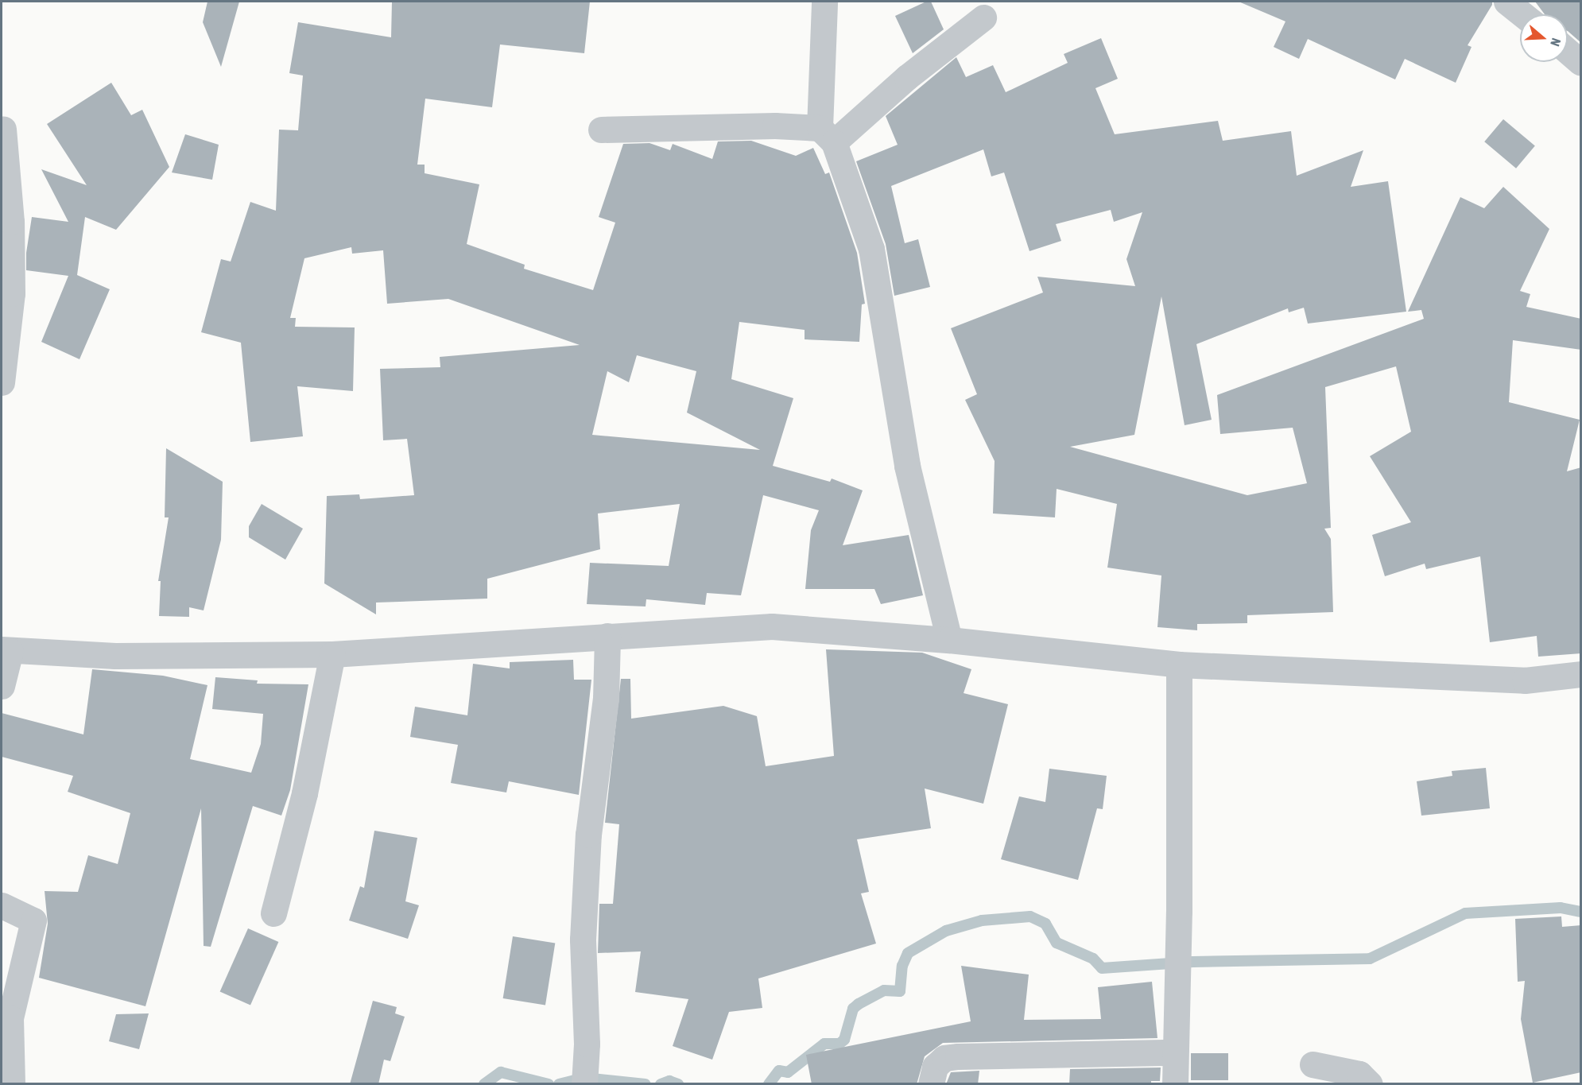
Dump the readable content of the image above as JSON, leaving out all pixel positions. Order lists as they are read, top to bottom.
{
  "north": "right"
}
